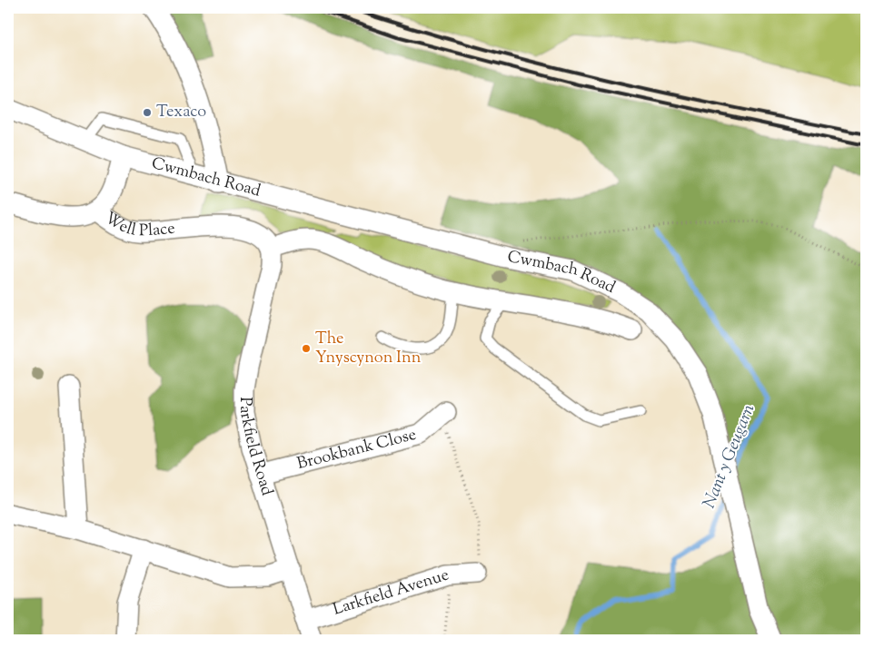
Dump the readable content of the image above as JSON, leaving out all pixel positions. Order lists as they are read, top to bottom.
{
  "streets": {
    "street": [
      "Cwmbach Road",
      "Well Place",
      "Parkfield Road",
      "Brookbank Close",
      "Larkfield Avenue"
    ]
  },
  "crossings": [
    ["Cwmbach Road", "Well Place"],
    ["Cwmbach Road", "Parkfield Road"],
    ["Well Place", "Parkfield Road"],
    ["Parkfield Road", "Brookbank Close"],
    ["Parkfield Road", "Larkfield Avenue"]
  ],
  "water": ["Nant y Geugarn"],
  "places": ["Texaco", "The Ynyscynon Inn"]
}
